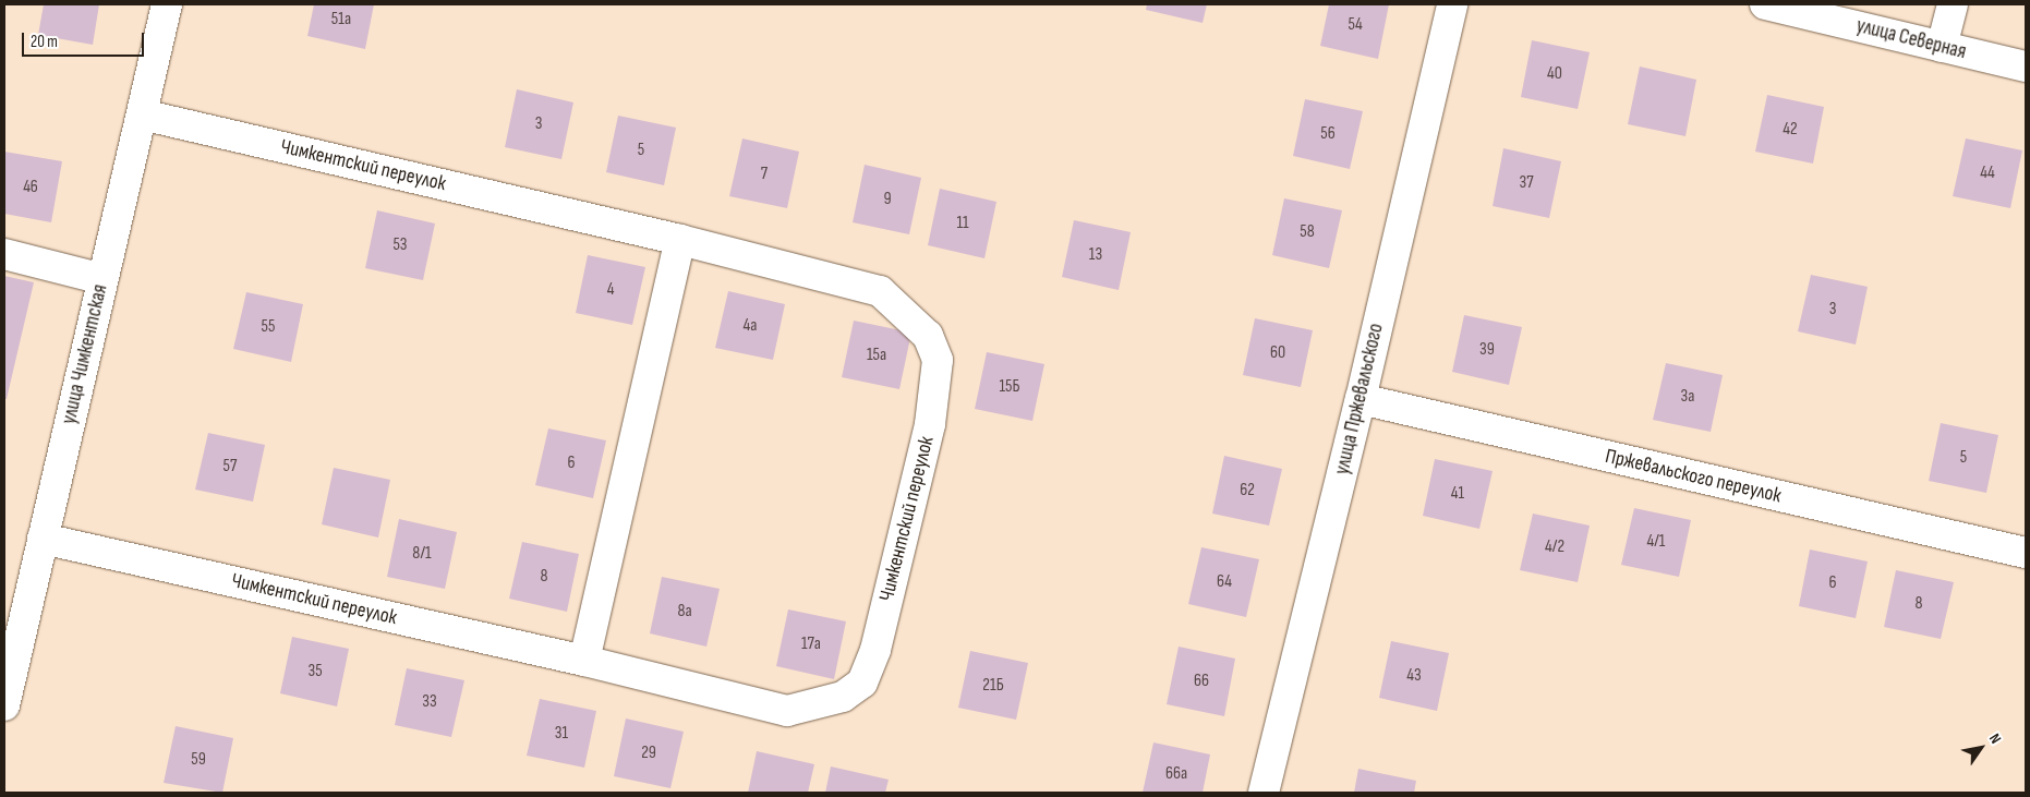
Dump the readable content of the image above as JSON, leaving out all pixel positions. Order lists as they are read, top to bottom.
{
  "streets": {
    "street": [
      "улица Северная",
      "Чимкентский переулок",
      "улица Чимкентская",
      "улица Пржевальского",
      "Пржевальского переулок"
    ]
  },
  "crossings": [
    ["Чимкентский переулок", "улица Чимкентская"],
    ["улица Пржевальского", "Пржевальского переулок"]
  ],
  "house_numbers": [
    "51а",
    "54",
    "40",
    "3",
    "42",
    "56",
    "5",
    "44",
    "7",
    "37",
    "46",
    "9",
    "11",
    "58",
    "53",
    "13",
    "4",
    "3",
    "4а",
    "55",
    "39",
    "60",
    "15а",
    "15Б",
    "3а",
    "5",
    "6",
    "57",
    "62",
    "41",
    "4/1",
    "4/2",
    "8/1",
    "8",
    "64",
    "6",
    "8",
    "8а",
    "17а",
    "35",
    "43",
    "66",
    "21Б",
    "33",
    "31",
    "29",
    "59",
    "66а"
  ],
  "scale_bar": "20 m",
  "north": "top right"
}
